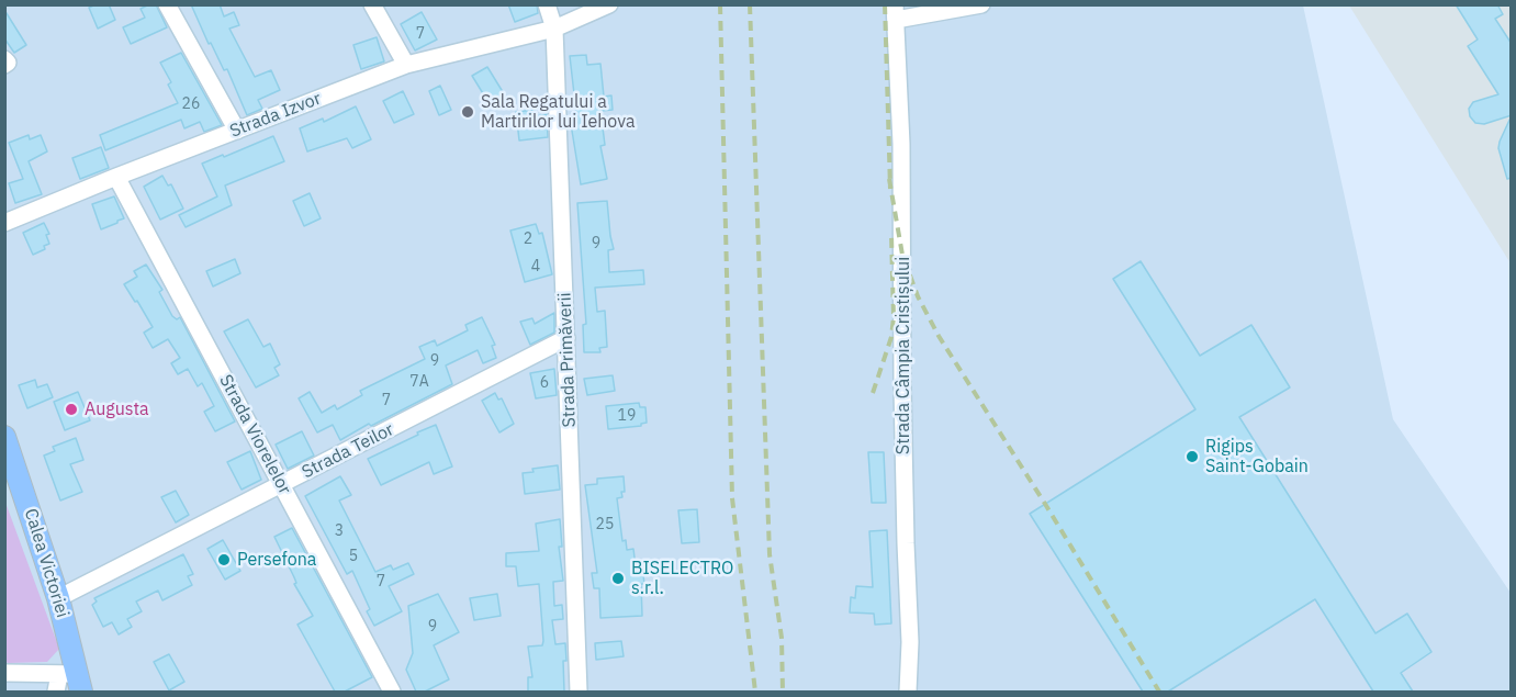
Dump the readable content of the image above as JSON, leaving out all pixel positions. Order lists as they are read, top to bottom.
{
  "streets": {
    "main road": ["Calea Victoriei"],
    "street": [
      "Strada Izvor",
      "Strada Câmpia Cristișului",
      "Strada Primăverii",
      "Strada Viorelelor",
      "Strada Teilor"
    ]
  },
  "crossings": [
    ["Strada Izvor", "Strada Primăverii"],
    ["Strada Izvor", "Strada Viorelelor"],
    ["Strada Primăverii", "Strada Teilor"],
    ["Strada Viorelelor", "Strada Teilor"],
    ["Strada Teilor", "Calea Victoriei"]
  ],
  "places": [
    "Sala Regatului a Martirilor lui Iehova",
    "Augusta",
    "Rigips Saint-Gobain",
    "Persefona",
    "BISELECTRO s.r.l."
  ],
  "house_numbers": [
    "7",
    "26",
    "2",
    "9",
    "4",
    "9",
    "7A",
    "6",
    "7",
    "19",
    "25",
    "3",
    "5",
    "7",
    "9"
  ]
}
